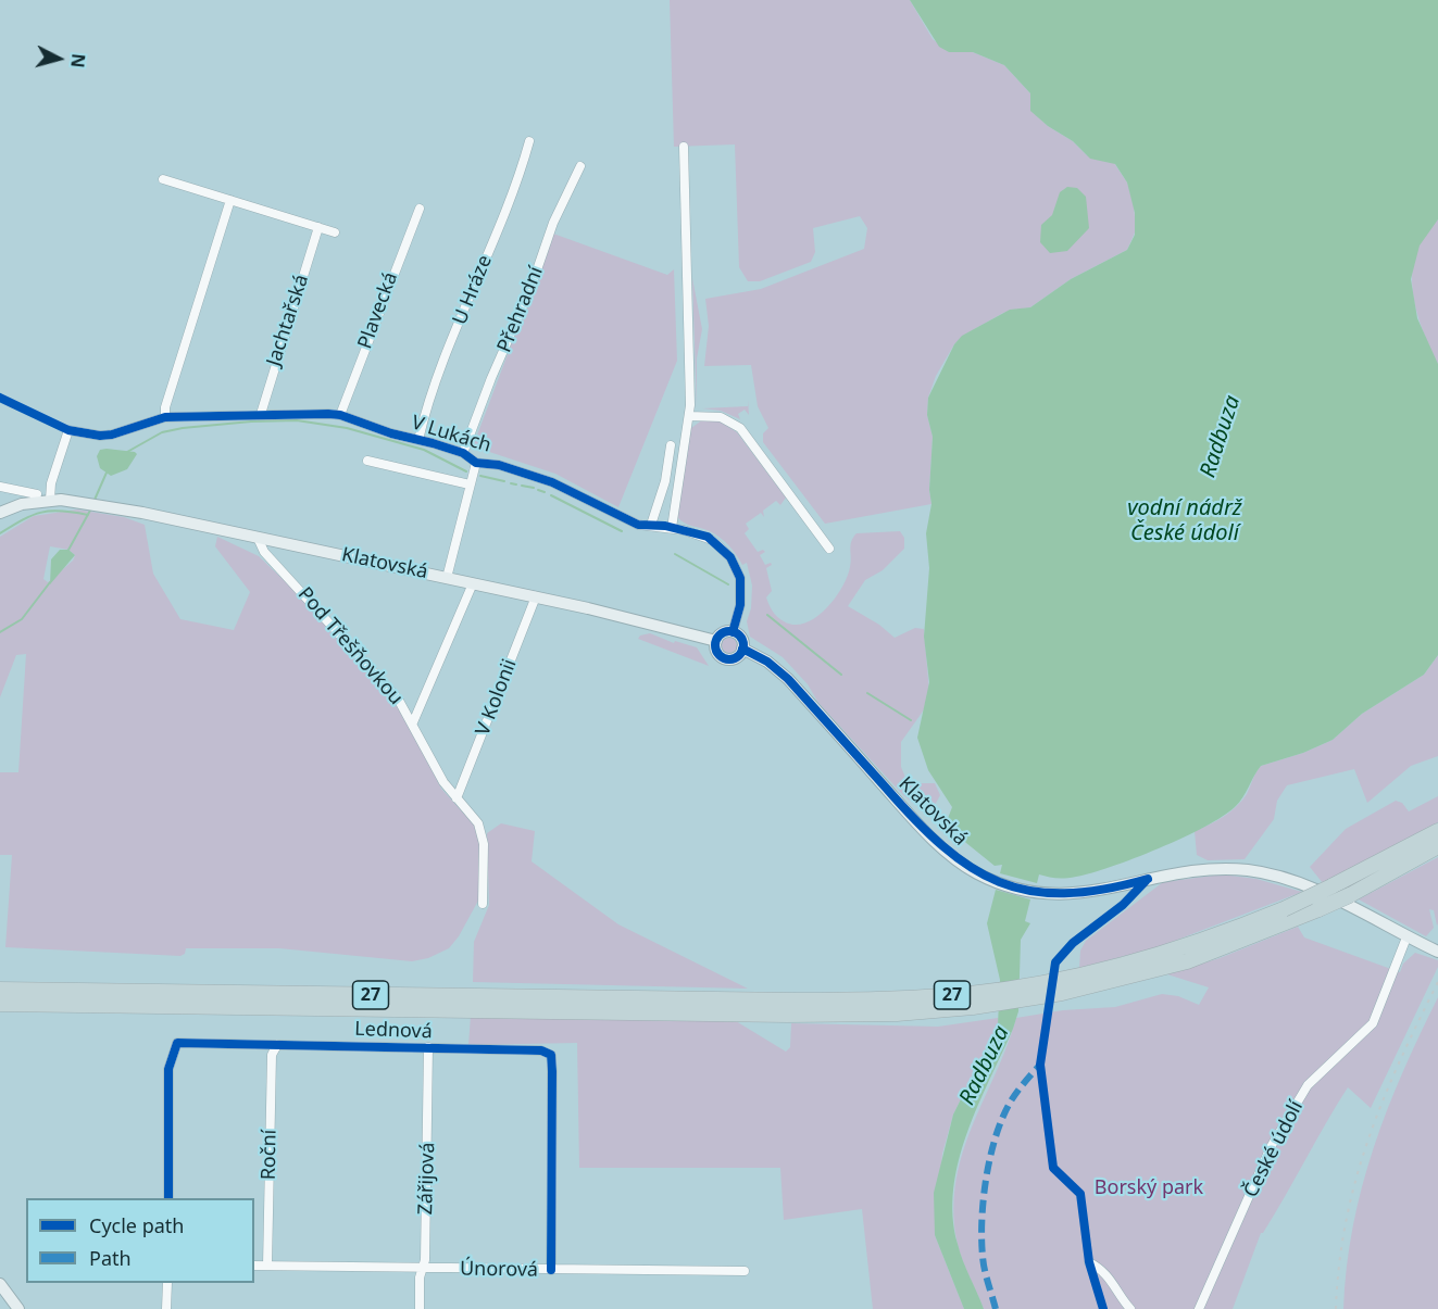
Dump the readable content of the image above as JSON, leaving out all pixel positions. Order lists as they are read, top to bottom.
{
  "streets": {
    "highway": ["27"],
    "main road": ["Klatovská"],
    "street": [
      "U Hráze",
      "Přehradní",
      "Plavecká",
      "Jachtařská",
      "V Lukách",
      "Pod Třešňovkou",
      "V Kolonii",
      "Lednová",
      "České údolí",
      "Roční",
      "Zářijová",
      "Únorová"
    ]
  },
  "crossings": [
    ["U Hráze", "V Lukách"],
    ["Přehradní", "V Lukách"],
    ["Plavecká", "V Lukách"],
    ["Jachtařská", "V Lukách"],
    ["V Lukách", "Klatovská"],
    ["Klatovská", "Pod Třešňovkou"],
    ["Klatovská", "V Kolonii"],
    ["Klatovská", "České údolí"],
    ["Pod Třešňovkou", "V Kolonii"],
    ["Lednová", "Roční"],
    ["Lednová", "Zářijová"],
    ["Lednová", "Únorová"],
    ["Roční", "Únorová"],
    ["Zářijová", "Únorová"]
  ],
  "water": ["Radbuza", "vodní nádrž České údolí"],
  "parks": ["Borský park"],
  "legend": ["Cycle path", "Path"],
  "north": "right"
}
